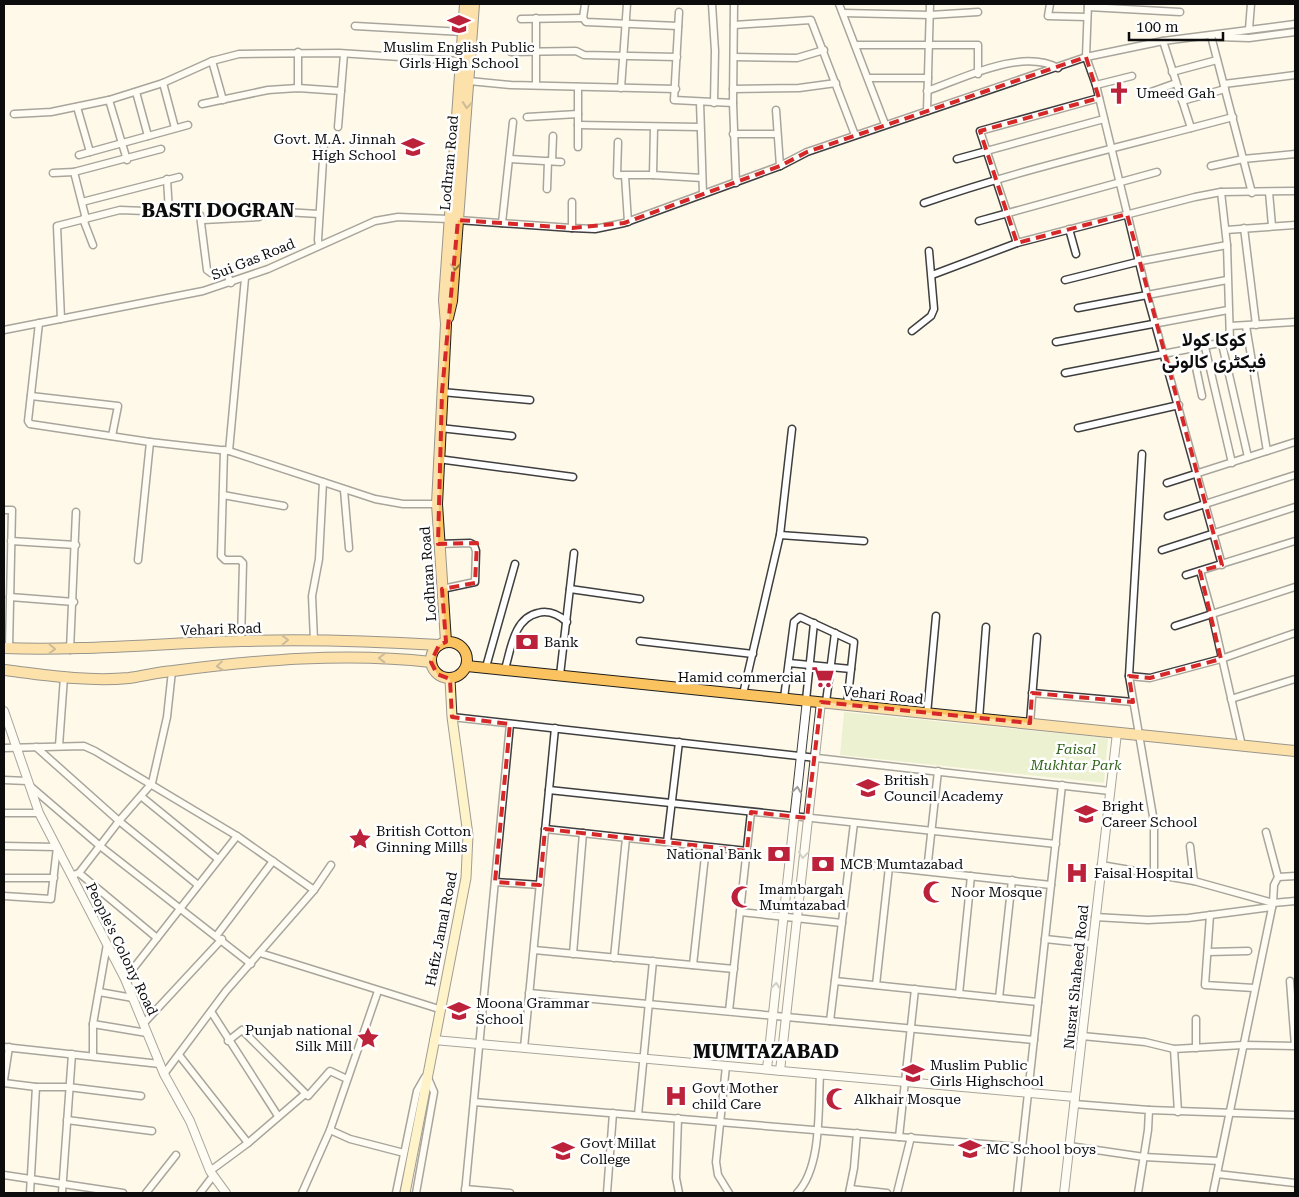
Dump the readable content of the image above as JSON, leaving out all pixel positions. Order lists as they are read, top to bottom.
{
  "streets": {
    "main road": ["Lodhran Road", "Vehari Road", "Hafiz Jamal Road"],
    "street": ["Sui Gas Road", "People's Colony Road", "Nusrat Shaheed Road"]
  },
  "crossings": [
    ["Lodhran Road", "Sui Gas Road"],
    ["Lodhran Road", "Vehari Road"],
    ["Lodhran Road", "Hafiz Jamal Road"],
    ["Vehari Road", "Hafiz Jamal Road"],
    ["Vehari Road", "Nusrat Shaheed Road"]
  ],
  "districts": ["BASTI DOGRAN", "کوکا کولا فیکٹری کالونی", "MUMTAZABAD"],
  "parks": ["Faisal Mukhtar Park"],
  "places": {
    "school or university": [
      "Muslim English Public Girls High School",
      "Govt. M.A. Jinnah High School",
      "British Council Academy",
      "Bright Career School",
      "Moona Grammar School",
      "Muslim Public Girls Highschool",
      "MC School boys",
      "Govt Millat College"
    ],
    "church": ["Umeed Gah"],
    "bank": ["Bank", "National Bank", "MCB Mumtazabad"],
    "supermarket": ["Hamid commercial"],
    "place": ["British Cotton Ginning Mills", "Punjab national Silk Mill"],
    "hospital": ["Faisal Hospital", "Govt Mother child Care"],
    "mosque": ["Noor Mosque", "Imambargah Mumtazabad", "Alkhair Mosque"]
  },
  "scale_bar": "100 m"
}
